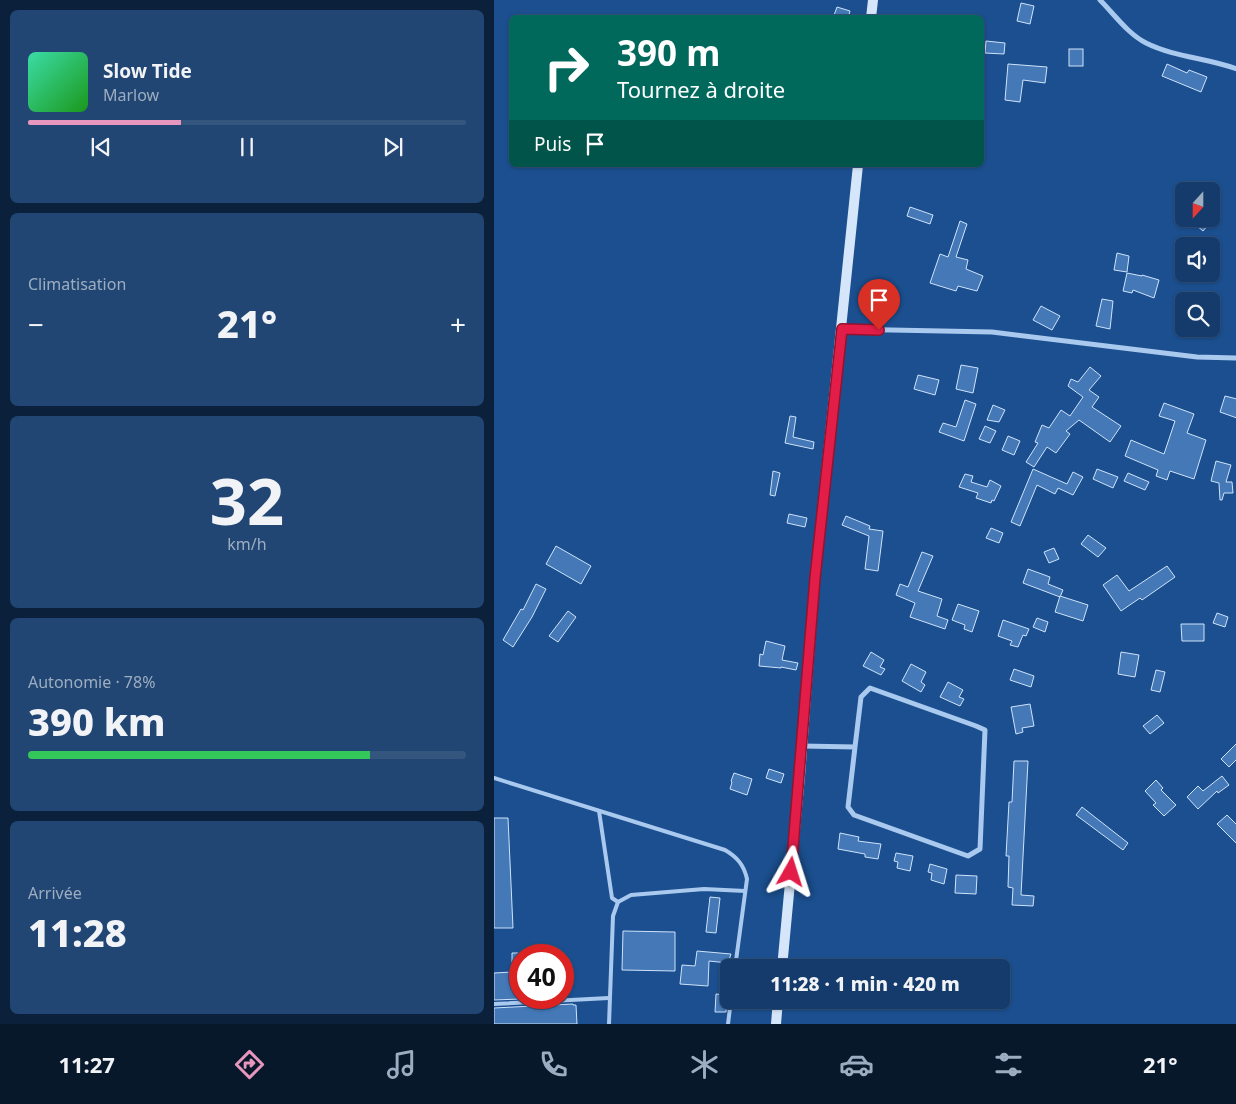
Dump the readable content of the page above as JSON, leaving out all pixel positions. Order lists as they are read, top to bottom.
{
  "north": "bottom",
  "page": {
    "turn": ["390 m", "Tournez à droite"],
    "song": ["Slow Tide", "Marlow"],
    "then": "Puis",
    "tile": [
      "Climatisation",
      ["32", "km/h"],
      ["Autonomie · 78%", "390 km"],
      ["Arrivée", "11:28"]
    ],
    "heat": ["−", "21°", "+"],
    "limit": "40",
    "trip": "11:28 · 1 min · 420 m",
    "tabs": ["11:27", "21°"]
  }
}
